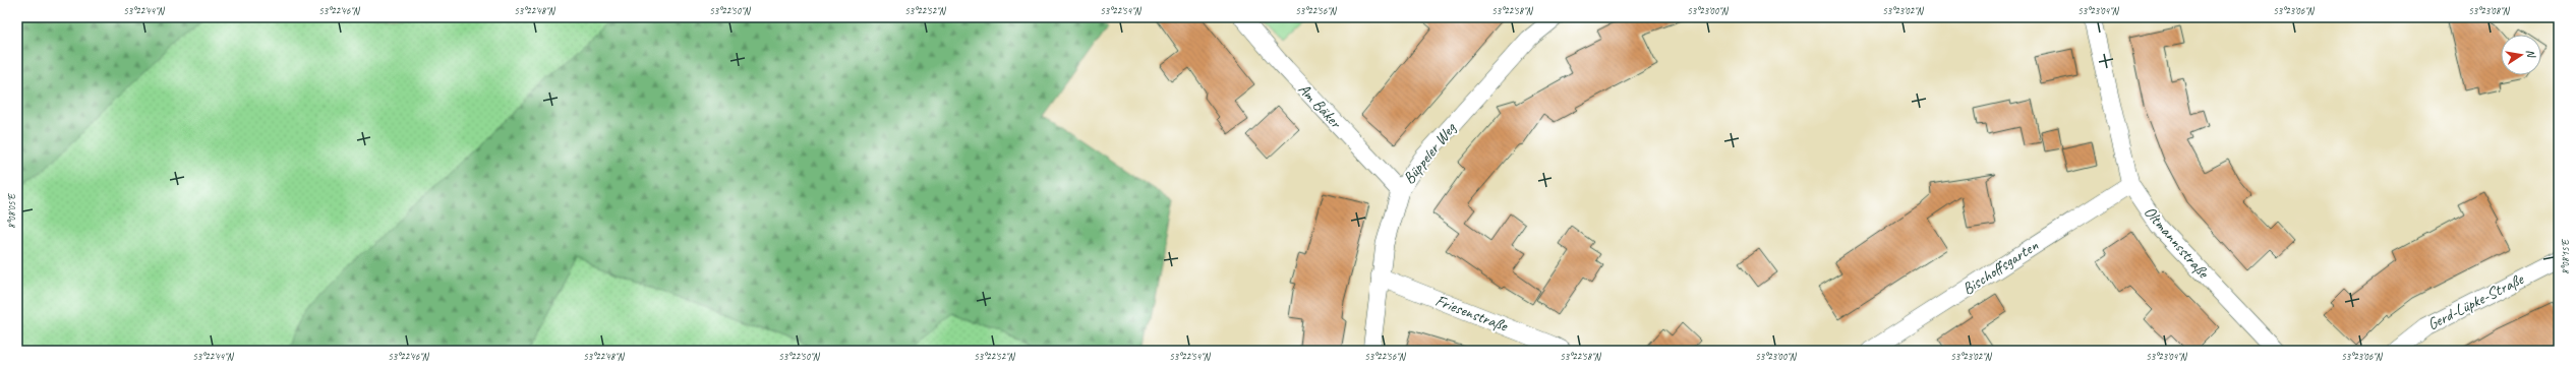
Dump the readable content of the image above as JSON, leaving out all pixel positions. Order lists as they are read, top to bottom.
{
  "streets": {
    "street": [
      "Am Bäker",
      "Büppeler Weg",
      "Oltmannsstraße",
      "Bischoffsgarten",
      "Gerd-Lüpke-Straße",
      "Friesenstraße"
    ]
  },
  "crossings": [
    ["Am Bäker", "Büppeler Weg"],
    ["Büppeler Weg", "Friesenstraße"],
    ["Oltmannsstraße", "Bischoffsgarten"]
  ],
  "north": "right",
  "coordinates": [
    "53°22'44\"N",
    "53°22'46\"N",
    "53°22'48\"N",
    "53°22'50\"N",
    "53°22'52\"N",
    "53°22'54\"N",
    "53°22'56\"N",
    "53°22'58\"N",
    "53°23'00\"N",
    "53°23'02\"N",
    "53°23'04\"N",
    "53°23'06\"N",
    "53°23'08\"N",
    "8°08'05\"E",
    "8°08'15\"E"
  ]
}
